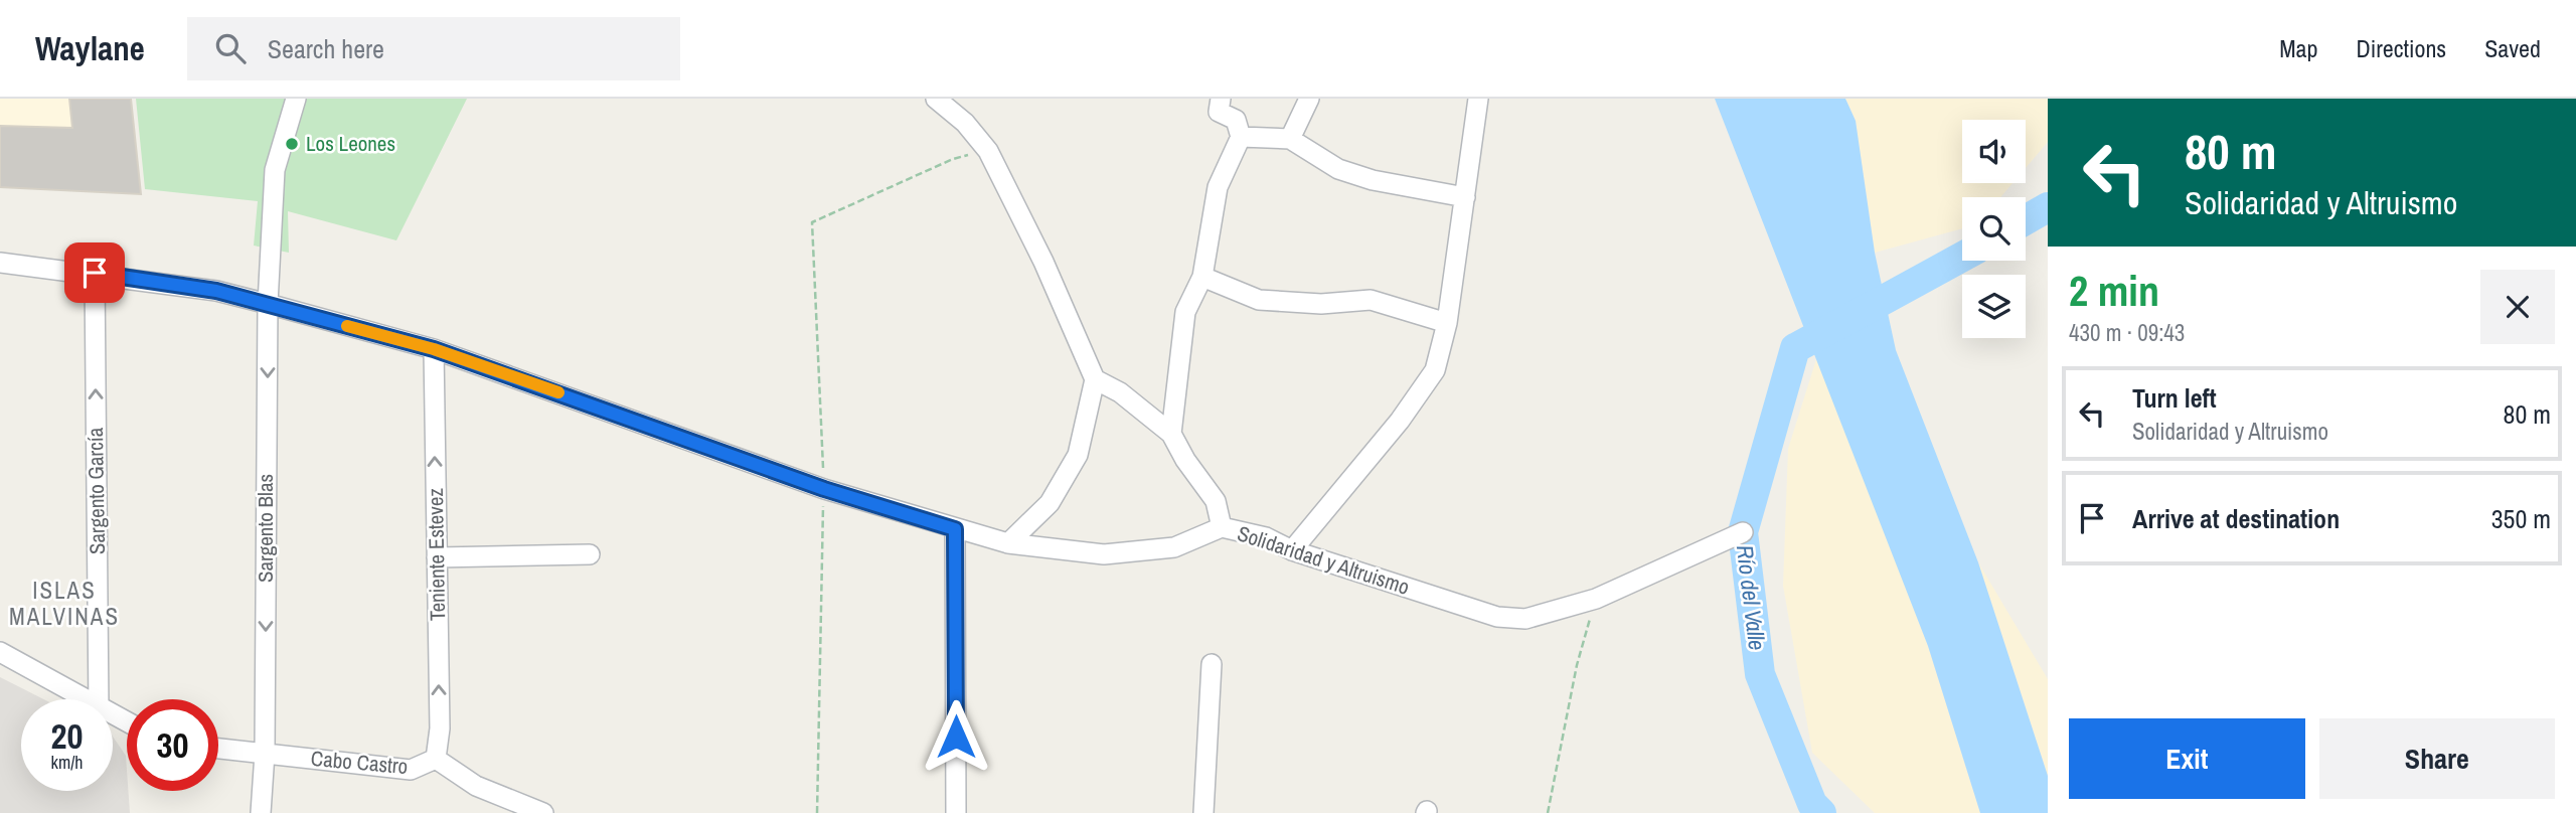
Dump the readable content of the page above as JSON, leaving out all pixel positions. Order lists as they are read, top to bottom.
{
  "streets": {
    "street": [
      "Sargento García",
      "Sargento Blas",
      "Teniente Estevez",
      "Solidaridad y Altruismo",
      "Cabo Castro"
    ]
  },
  "crossings": [
    ["Sargento García", "Solidaridad y Altruismo"],
    ["Sargento Blas", "Solidaridad y Altruismo"],
    ["Sargento Blas", "Cabo Castro"],
    ["Teniente Estevez", "Solidaridad y Altruismo"],
    ["Teniente Estevez", "Cabo Castro"]
  ],
  "one_way": ["Sargento García", "Sargento Blas", "Teniente Estevez"],
  "districts": ["ISLAS MALVINAS"],
  "water": ["Río del Valle"],
  "places": ["Los Leones"],
  "page": {
    "header": "Waylane",
    "search": "Search here",
    "nav": ["Map", "Directions", "Saved"],
    "turn": ["80 m", "Solidaridad y Altruismo"],
    "heading": ["2 min", "430 m · 09:43"],
    "list": [
      {
        "name": "Turn left",
        "note": "Solidaridad y Altruismo",
        "value": "80 m"
      },
      {
        "name": "Arrive at destination",
        "value": "350 m"
      }
    ],
    "speed": "20 km/h",
    "limit": "30",
    "buttons": ["Exit", "Share"]
  }
}
